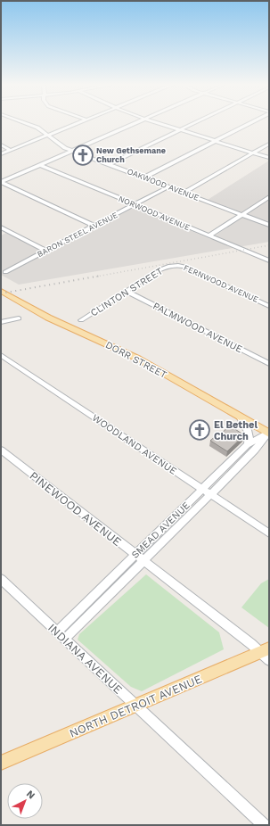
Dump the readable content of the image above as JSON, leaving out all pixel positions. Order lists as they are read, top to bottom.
{
  "streets": {
    "main road": ["DORR STREET", "NORTH DETROIT AVENUE"],
    "street": [
      "OAKWOOD AVENUE",
      "NORWOOD AVENUE",
      "BARON STEEL AVENUE",
      "FERNWOOD AVENUE",
      "CLINTON STREET",
      "PALMWOOD AVENUE",
      "WOODLAND AVENUE",
      "PINEWOOD AVENUE",
      "SMEAD AVENUE",
      "INDIANA AVENUE"
    ]
  },
  "crossings": [
    ["OAKWOOD AVENUE", "BARON STEEL AVENUE"],
    ["NORWOOD AVENUE", "BARON STEEL AVENUE"],
    ["FERNWOOD AVENUE", "CLINTON STREET"],
    ["CLINTON STREET", "PALMWOOD AVENUE"],
    ["DORR STREET", "SMEAD AVENUE"],
    ["WOODLAND AVENUE", "SMEAD AVENUE"],
    ["PINEWOOD AVENUE", "SMEAD AVENUE"],
    ["PINEWOOD AVENUE", "NORTH DETROIT AVENUE"],
    ["SMEAD AVENUE", "INDIANA AVENUE"],
    ["INDIANA AVENUE", "NORTH DETROIT AVENUE"]
  ],
  "places": {
    "church": ["New Gethsemane Church", "El Bethel Church"]
  },
  "north": "top right"
}
